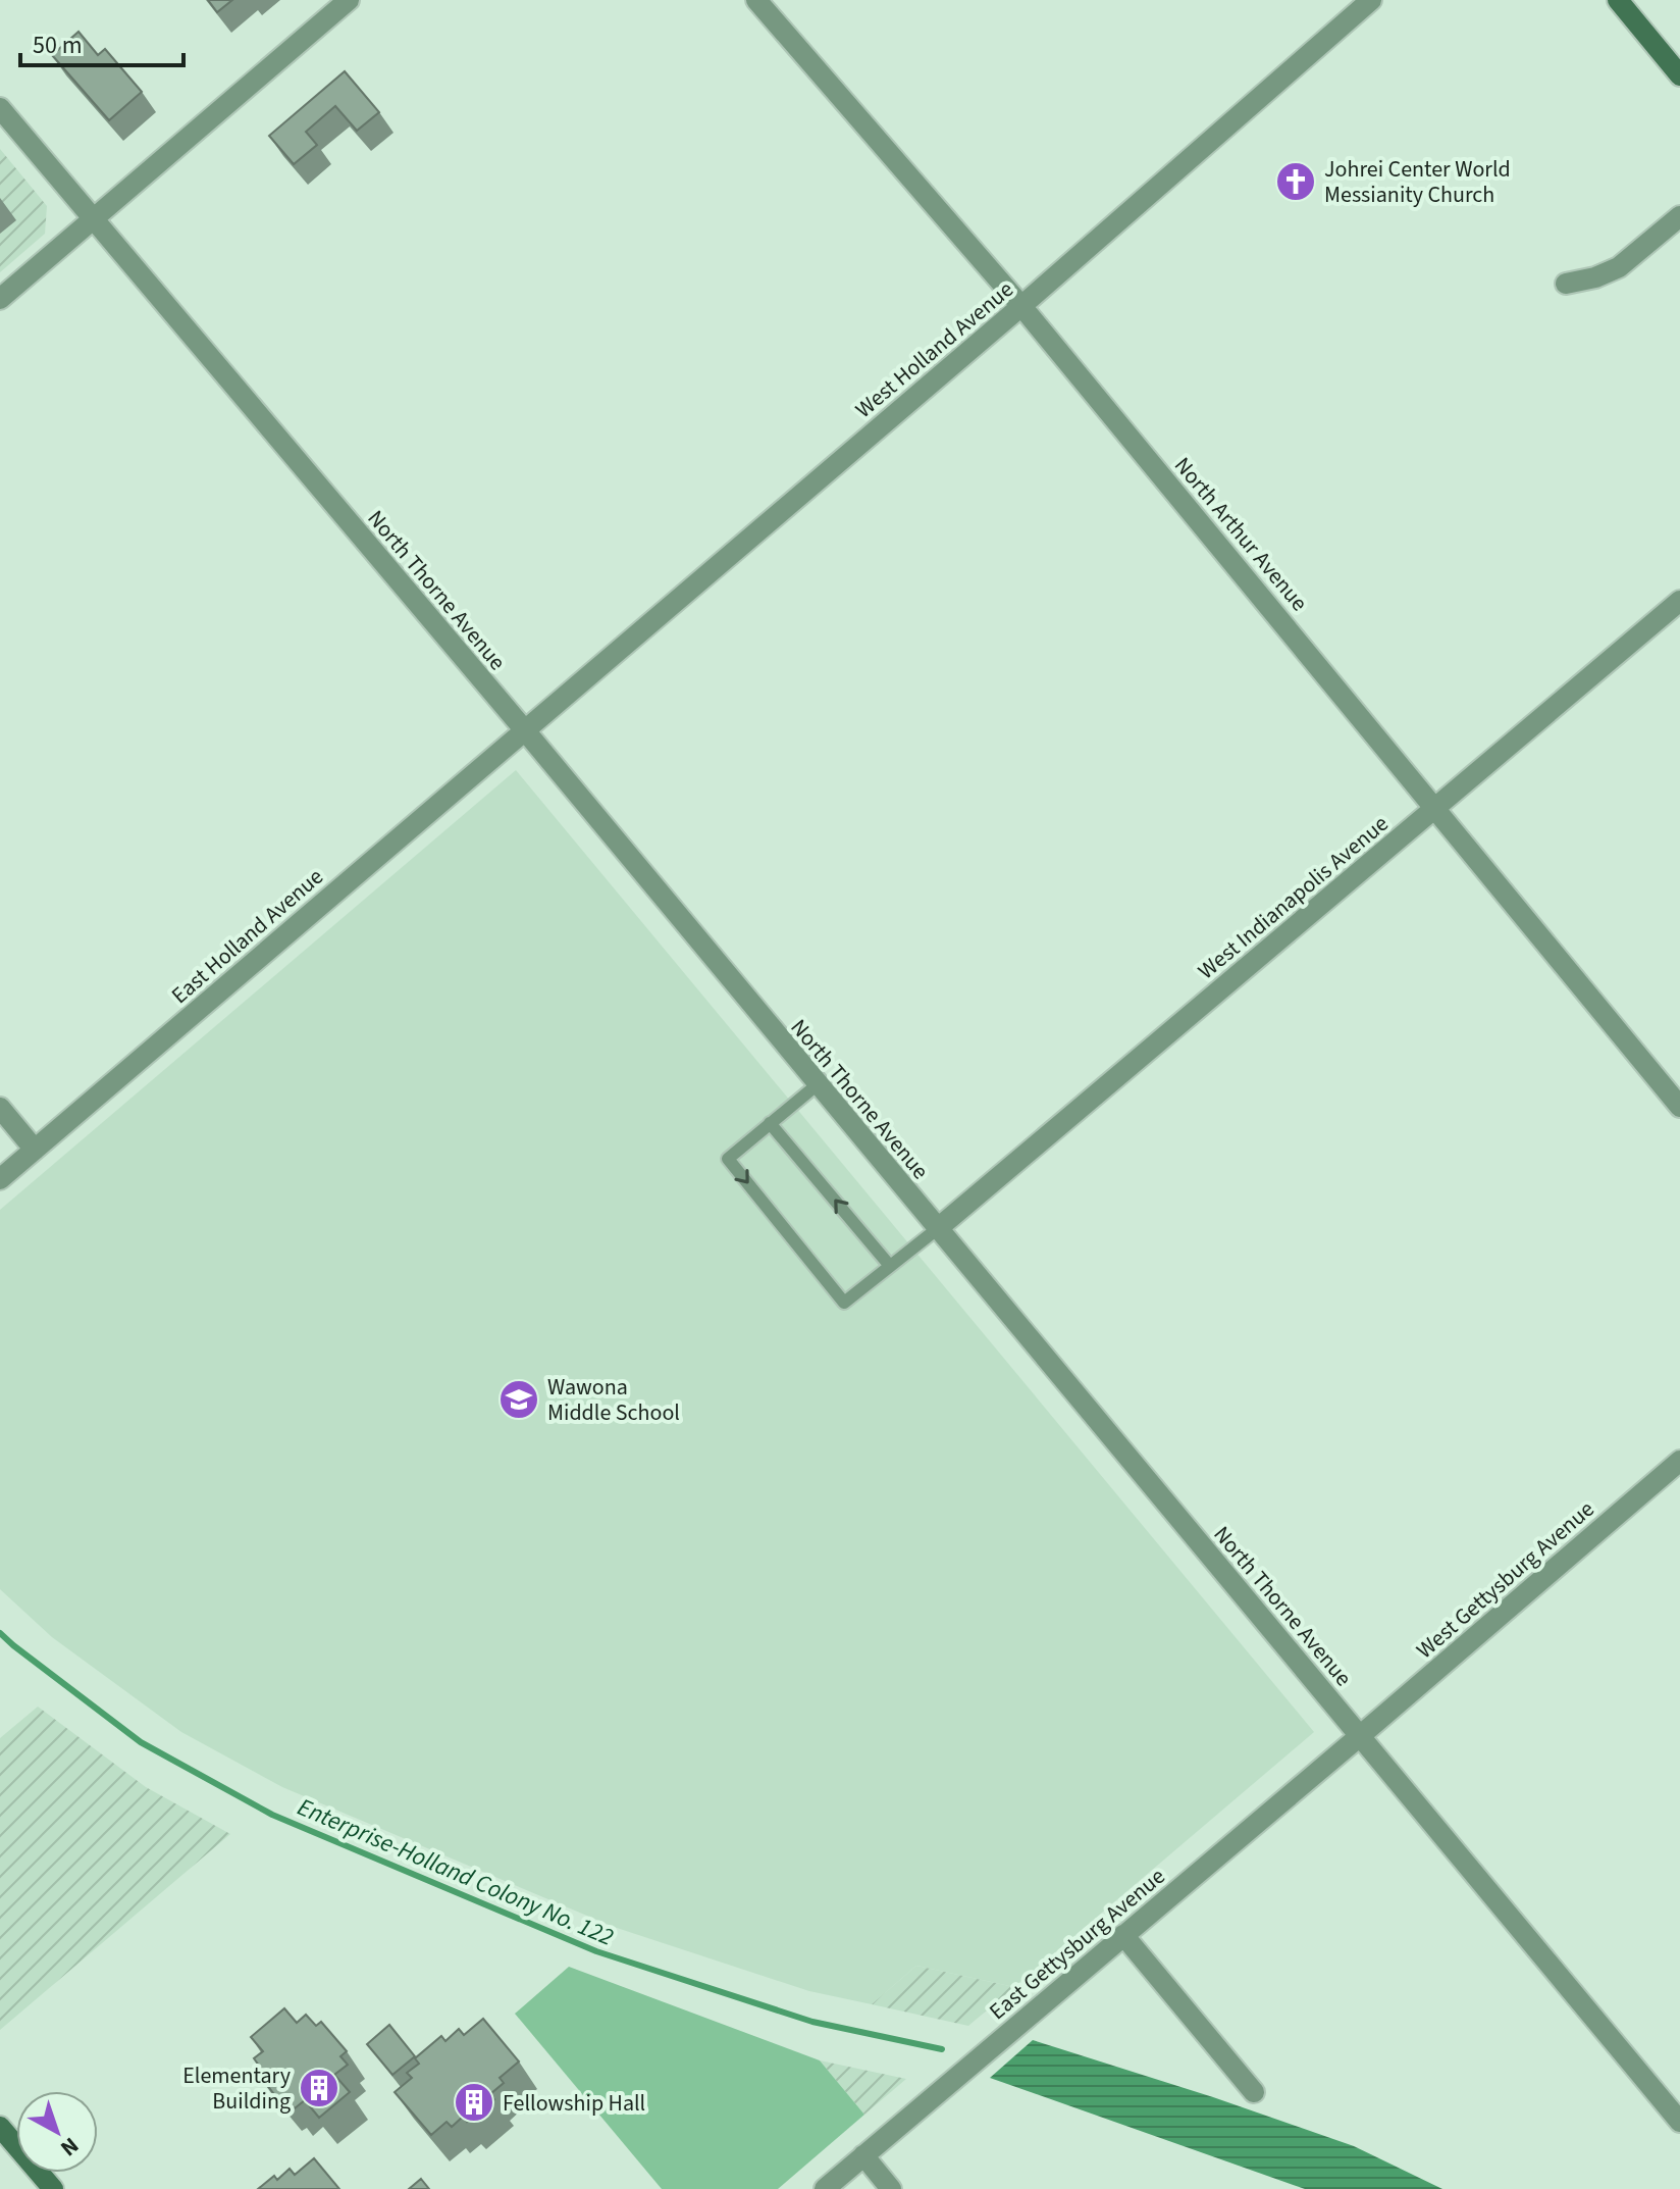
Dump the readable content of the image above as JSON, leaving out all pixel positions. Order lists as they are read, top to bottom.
{
  "streets": {
    "street": [
      "West Holland Avenue",
      "North Arthur Avenue",
      "North Thorne Avenue",
      "West Indianapolis Avenue",
      "East Holland Avenue",
      "West Gettysburg Avenue",
      "East Gettysburg Avenue"
    ]
  },
  "crossings": [
    ["West Holland Avenue", "North Arthur Avenue"],
    ["West Holland Avenue", "North Thorne Avenue"],
    ["West Holland Avenue", "East Holland Avenue"],
    ["North Arthur Avenue", "West Indianapolis Avenue"],
    ["North Thorne Avenue", "West Indianapolis Avenue"],
    ["North Thorne Avenue", "East Holland Avenue"],
    ["North Thorne Avenue", "West Gettysburg Avenue"],
    ["North Thorne Avenue", "East Gettysburg Avenue"],
    ["West Gettysburg Avenue", "East Gettysburg Avenue"]
  ],
  "water": ["Enterprise-Holland Colony No. 122"],
  "places": {
    "church": ["Johrei Center World Messianity Church"],
    "school or university": ["Wawona Middle School"],
    "building": ["Elementary Building", "Fellowship Hall"]
  },
  "scale_bar": "50 m",
  "north": "bottom right"
}
